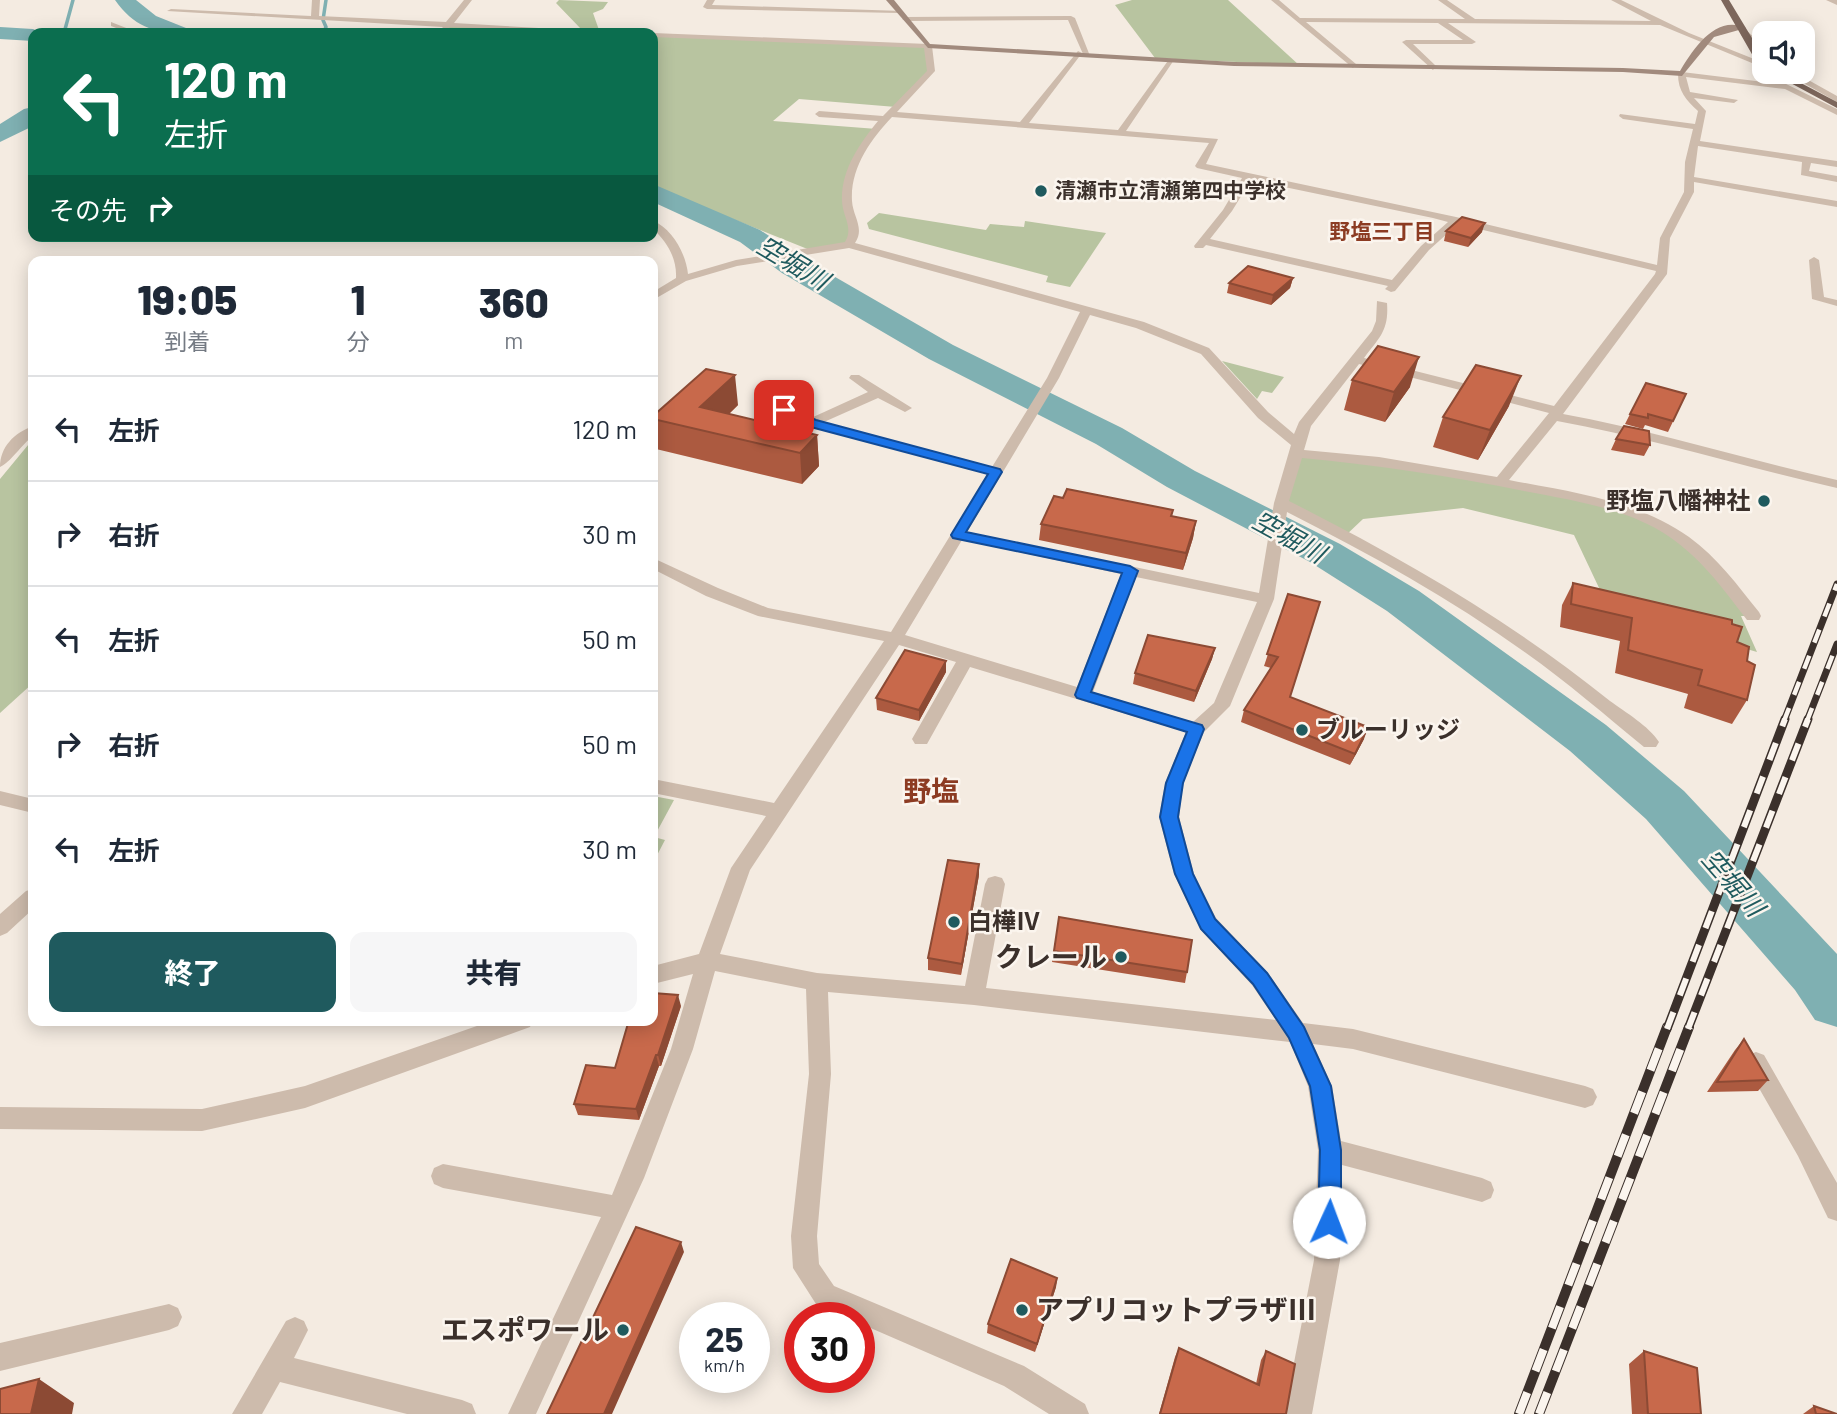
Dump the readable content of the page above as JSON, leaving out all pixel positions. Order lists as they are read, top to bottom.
{
  "districts": ["野塩三丁目", "野塩"],
  "water": ["空堀川"],
  "places": [
    "清瀬市立清瀬第四中学校",
    "野塩八幡神社",
    "ブルーリッジ",
    "白樺Ⅳ",
    "クレール",
    "アプリコットプラザⅢ",
    "エスポワール"
  ],
  "page": {
    "turn": ["120 m", "左折"],
    "then": "その先",
    "eta": [
      "19:05",
      "到着",
      "1",
      "分",
      "360",
      "m"
    ],
    "list": [
      {
        "name": "左折",
        "value": "120 m"
      },
      {
        "name": "右折",
        "value": "30 m"
      },
      {
        "name": "左折",
        "value": "50 m"
      },
      {
        "name": "右折",
        "value": "50 m"
      },
      {
        "name": "左折",
        "value": "30 m"
      }
    ],
    "buttons": ["終了", "共有"],
    "speed": "25 km/h",
    "limit": "30"
  }
}
